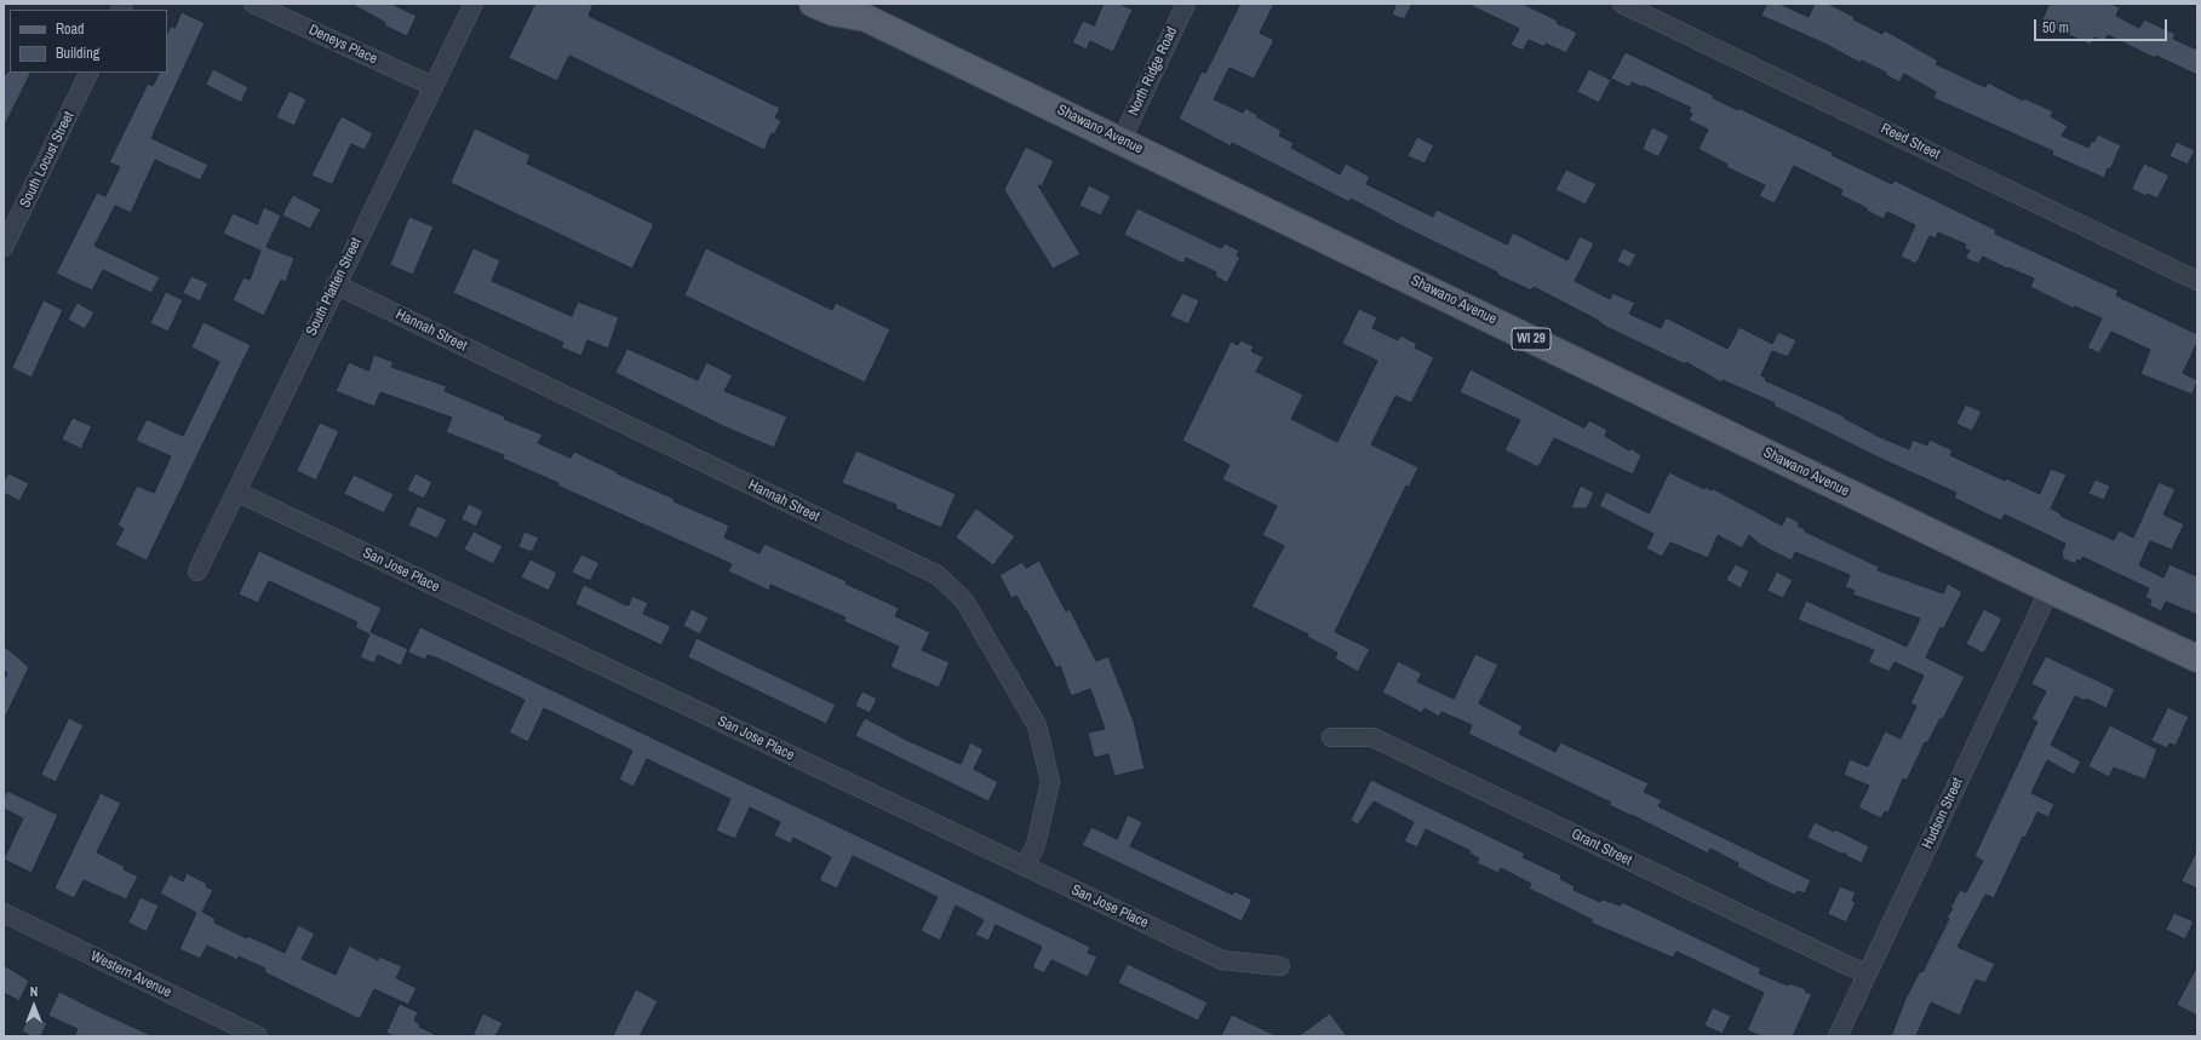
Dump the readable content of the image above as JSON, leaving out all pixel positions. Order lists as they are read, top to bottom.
{
  "streets": {
    "main road": ["Shawano Avenue", "WI 29"],
    "street": [
      "Deneys Place",
      "North Ridge Road",
      "Reed Street",
      "South Locust Street",
      "South Platten Street",
      "Hannah Street",
      "San Jose Place",
      "Hudson Street",
      "Grant Street",
      "Western Avenue"
    ]
  },
  "crossings": [
    ["Deneys Place", "South Platten Street"],
    ["North Ridge Road", "Shawano Avenue"],
    ["Shawano Avenue", "Hudson Street"],
    ["South Platten Street", "Hannah Street"],
    ["South Platten Street", "San Jose Place"],
    ["Hannah Street", "San Jose Place"],
    ["Hudson Street", "Grant Street"]
  ],
  "legend": ["Road", "Building"],
  "scale_bar": "50 m",
  "north": "top"
}
